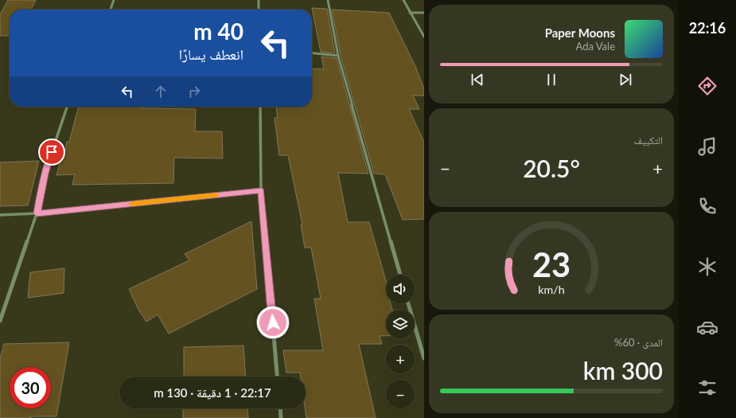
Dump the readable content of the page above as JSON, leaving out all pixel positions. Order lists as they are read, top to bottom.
{
  "page": {
    "tabs": "22:16",
    "turn": ["40 m", "انعطف يسارًا"],
    "song": ["Paper Moons", "Ada Vale"],
    "tile": [
      "التكييف",
      ["المدى · 60%", "300 km"]
    ],
    "heat": ["−", "20.5°", "+"],
    "map_buttons": ["+", "−"],
    "limit": "30",
    "trip": "22:17 · 1 دقيقة · 130 m",
    "gauge": ["23", "km/h"]
  }
}
